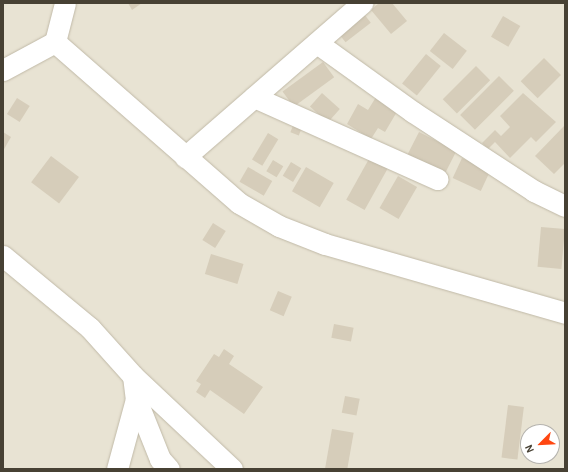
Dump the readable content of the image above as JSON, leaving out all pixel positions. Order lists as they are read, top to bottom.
{
  "north": "bottom left"
}
